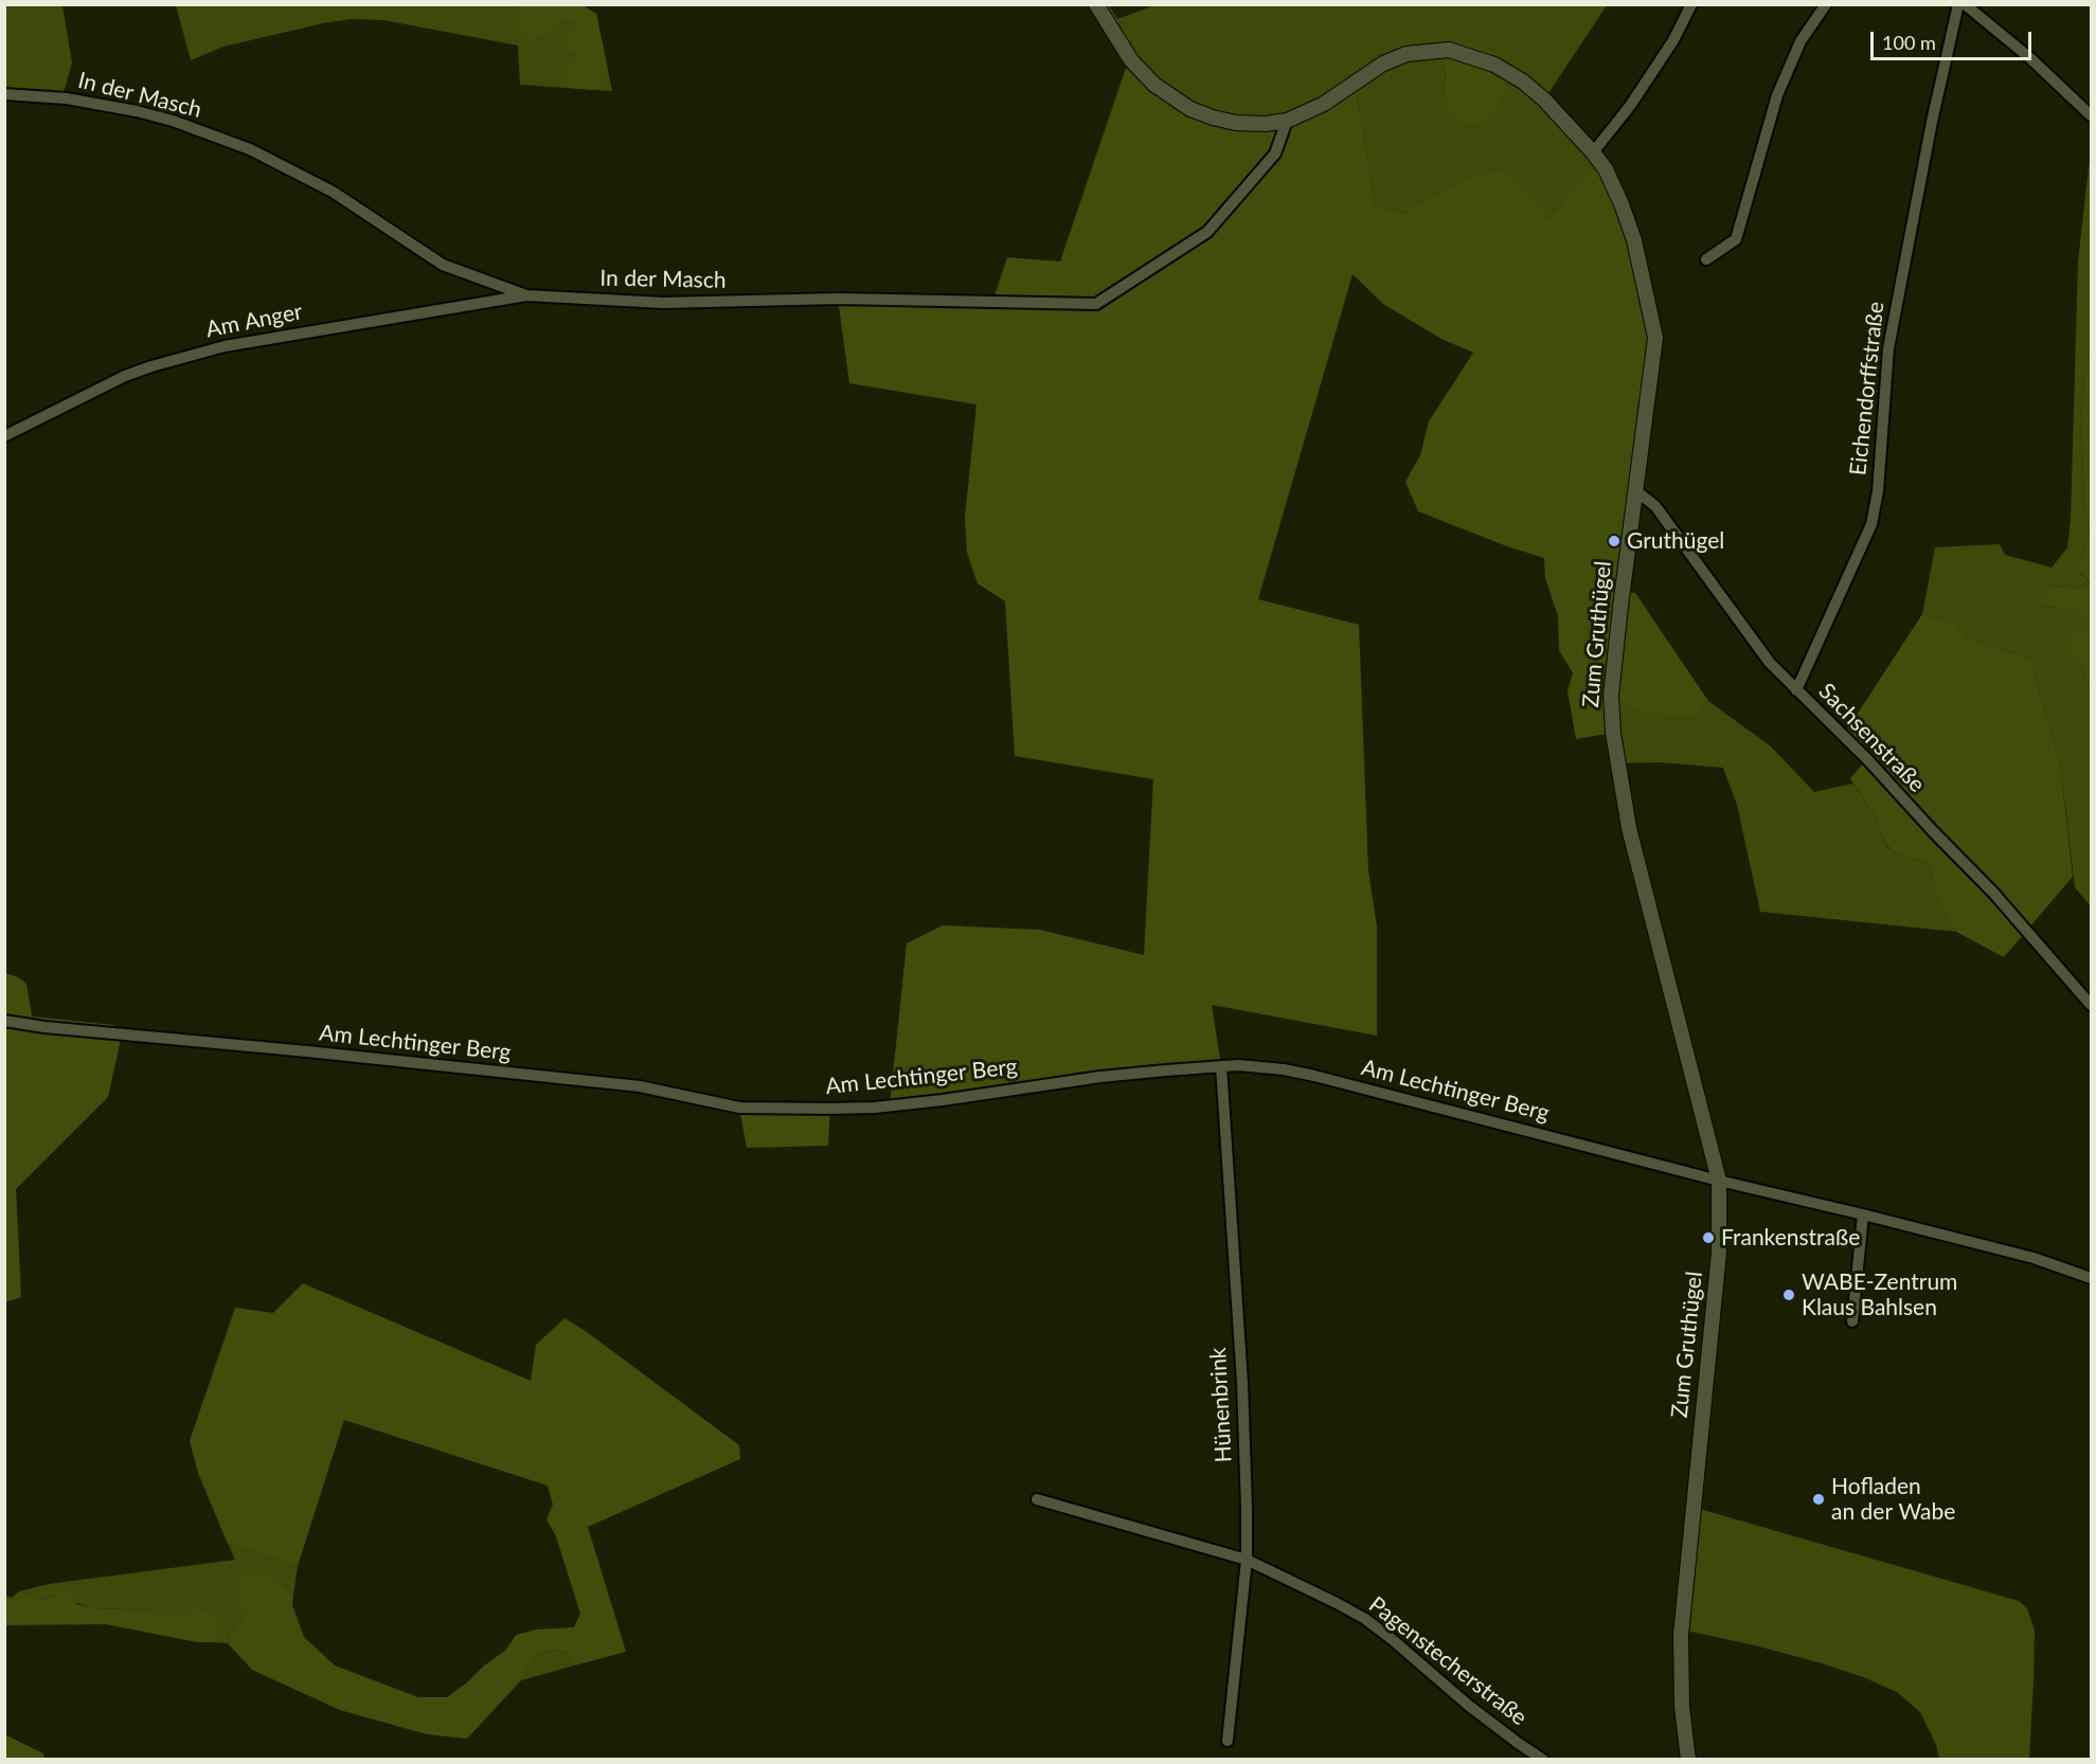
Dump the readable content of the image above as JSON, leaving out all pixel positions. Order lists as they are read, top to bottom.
{
  "streets": {
    "street": [
      "In der Masch",
      "Am Anger",
      "Eichendorffstraße",
      "Zum Gruthügel",
      "Sachsenstraße",
      "Am Lechtinger Berg",
      "Hünenbrink",
      "Pagenstecherstraße"
    ]
  },
  "crossings": [
    ["In der Masch", "Am Anger"],
    ["In der Masch", "Zum Gruthügel"],
    ["Eichendorffstraße", "Sachsenstraße"],
    ["Zum Gruthügel", "Sachsenstraße"],
    ["Zum Gruthügel", "Am Lechtinger Berg"],
    ["Am Lechtinger Berg", "Hünenbrink"],
    ["Hünenbrink", "Pagenstecherstraße"]
  ],
  "places": [
    "Gruthügel",
    "Frankenstraße",
    "WABE-Zentrum Klaus Bahlsen",
    "Hofladen an der Wabe"
  ],
  "scale_bar": "100 m"
}
